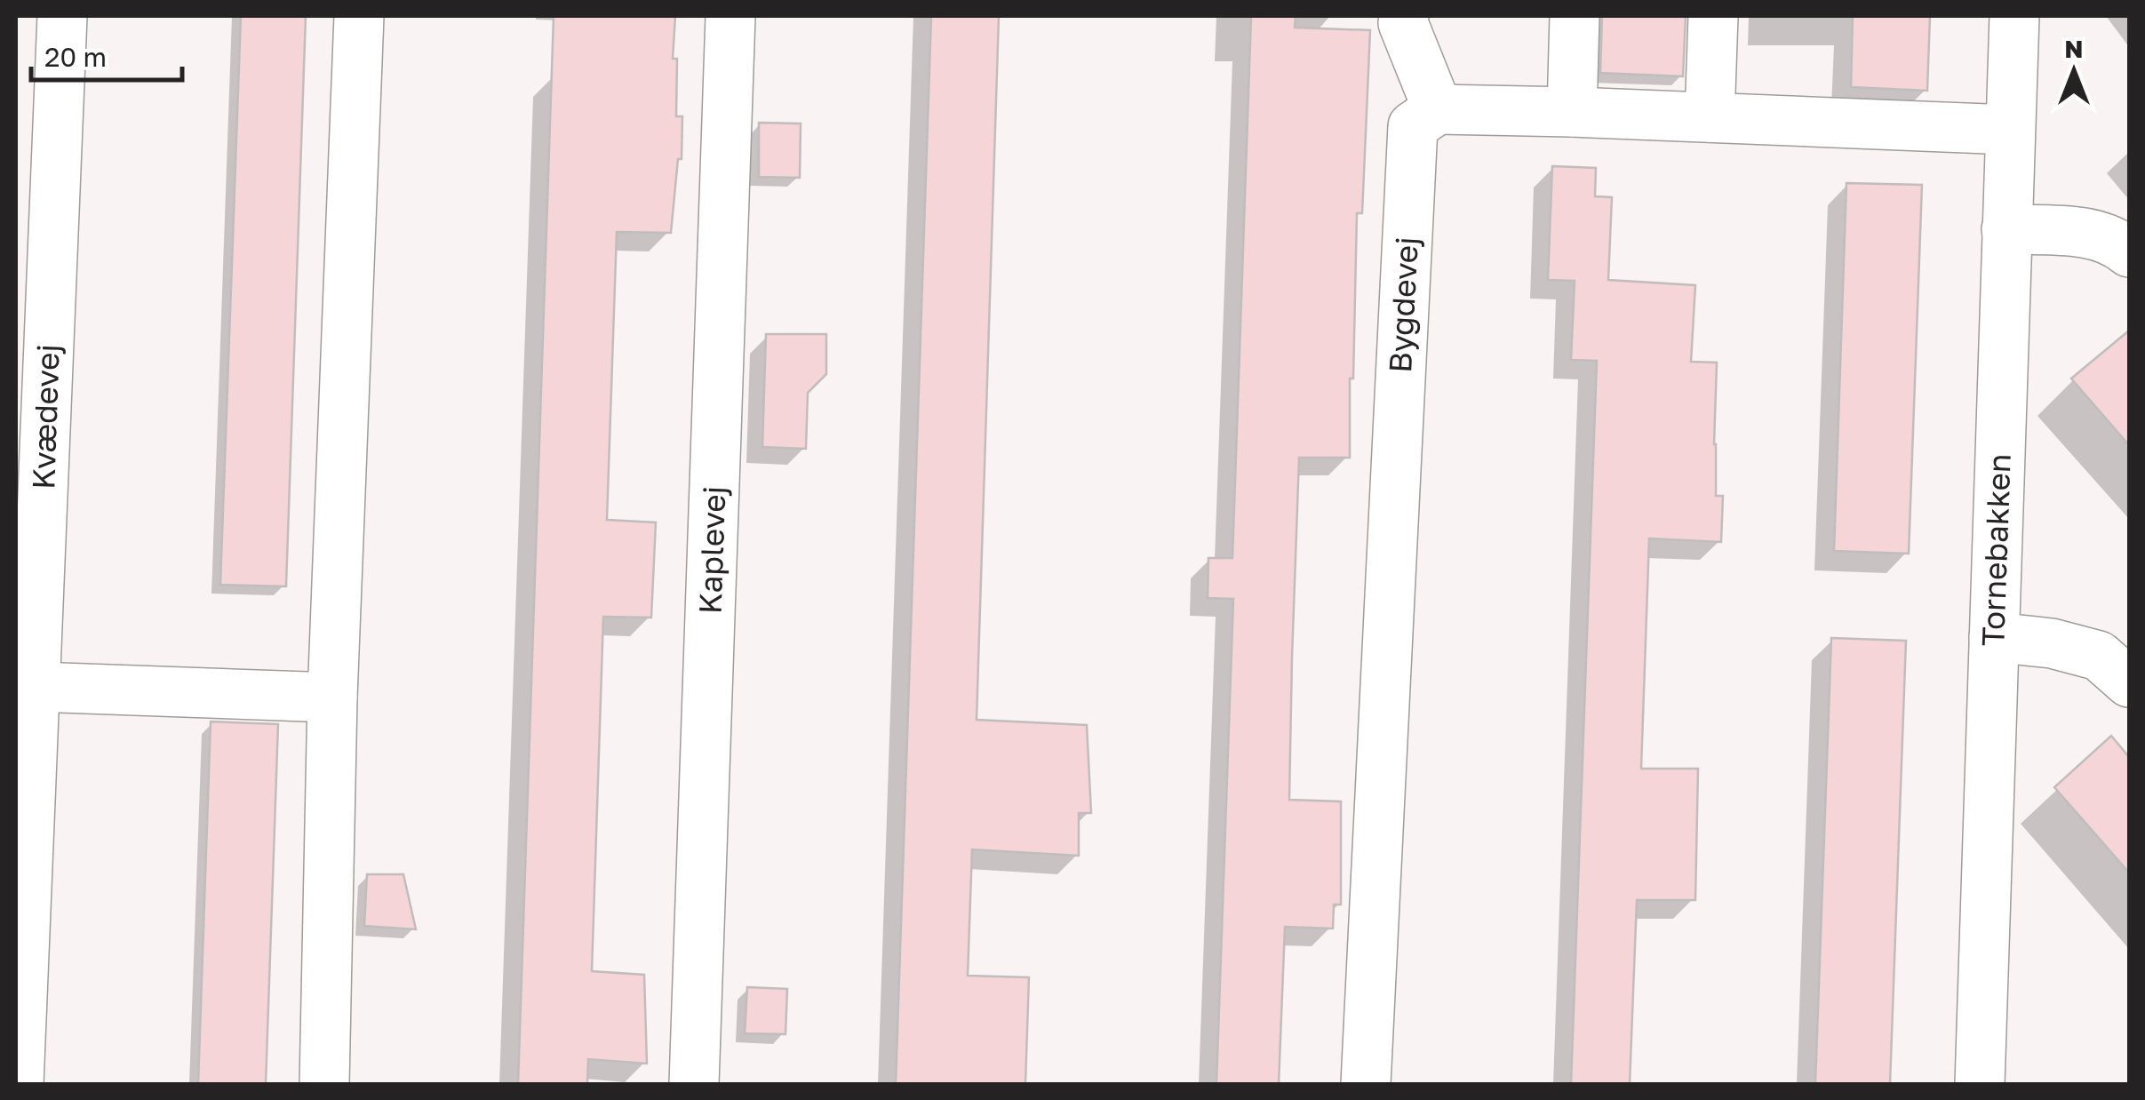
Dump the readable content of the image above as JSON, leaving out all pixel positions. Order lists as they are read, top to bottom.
{
  "streets": {
    "street": [
      "Bygdevej",
      "Kvædevej",
      "Kaplevej",
      "Tornebakken"
    ]
  },
  "scale_bar": "20 m",
  "north": "top"
}
